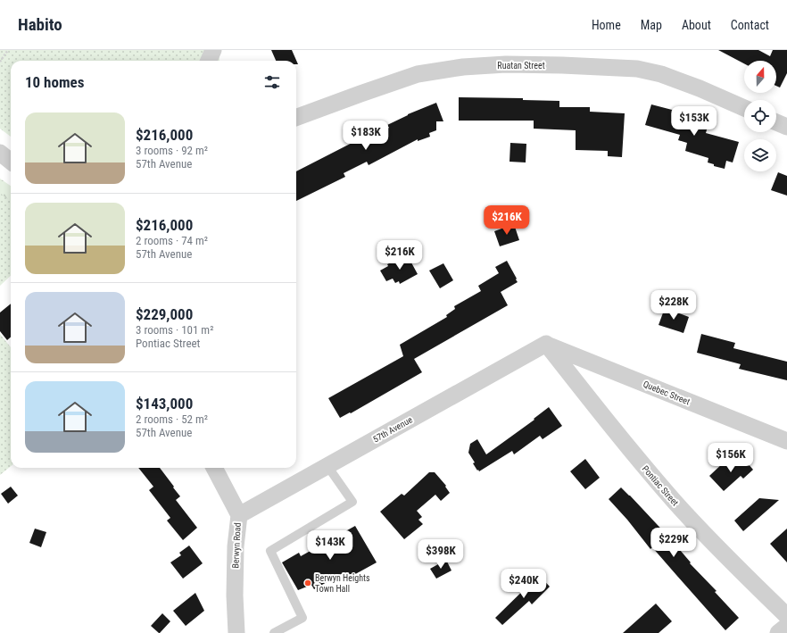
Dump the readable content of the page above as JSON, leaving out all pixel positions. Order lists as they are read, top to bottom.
{
  "streets": {
    "street": [
      "Ruatan Street",
      "Quebec Street",
      "57th Avenue",
      "Pontiac Street",
      "Berwyn Road"
    ]
  },
  "crossings": [
    ["Quebec Street", "57th Avenue"],
    ["Quebec Street", "Pontiac Street"],
    ["57th Avenue", "Pontiac Street"],
    ["57th Avenue", "Berwyn Road"]
  ],
  "places": ["Berwyn Heights Town Hall"],
  "north": "top",
  "page": {
    "header": "Habito",
    "nav": [
      "Home",
      "Map",
      "About",
      "Contact"
    ],
    "heading": "10 homes",
    "list": [
      {
        "name": "$216,000",
        "note": "3 rooms · 92 m² · 57th Avenue"
      },
      {
        "name": "$216,000",
        "note": "2 rooms · 74 m² · 57th Avenue"
      },
      {
        "name": "$229,000",
        "note": "3 rooms · 101 m² · Pontiac Street"
      },
      {
        "name": "$143,000",
        "note": "2 rooms · 52 m² · 57th Avenue"
      }
    ],
    "price": [
      "$153K",
      "$183K",
      "$216K",
      "$216K",
      "$228K",
      "$156K",
      "$229K",
      "$143K",
      "$398K",
      "$240K"
    ]
  }
}
